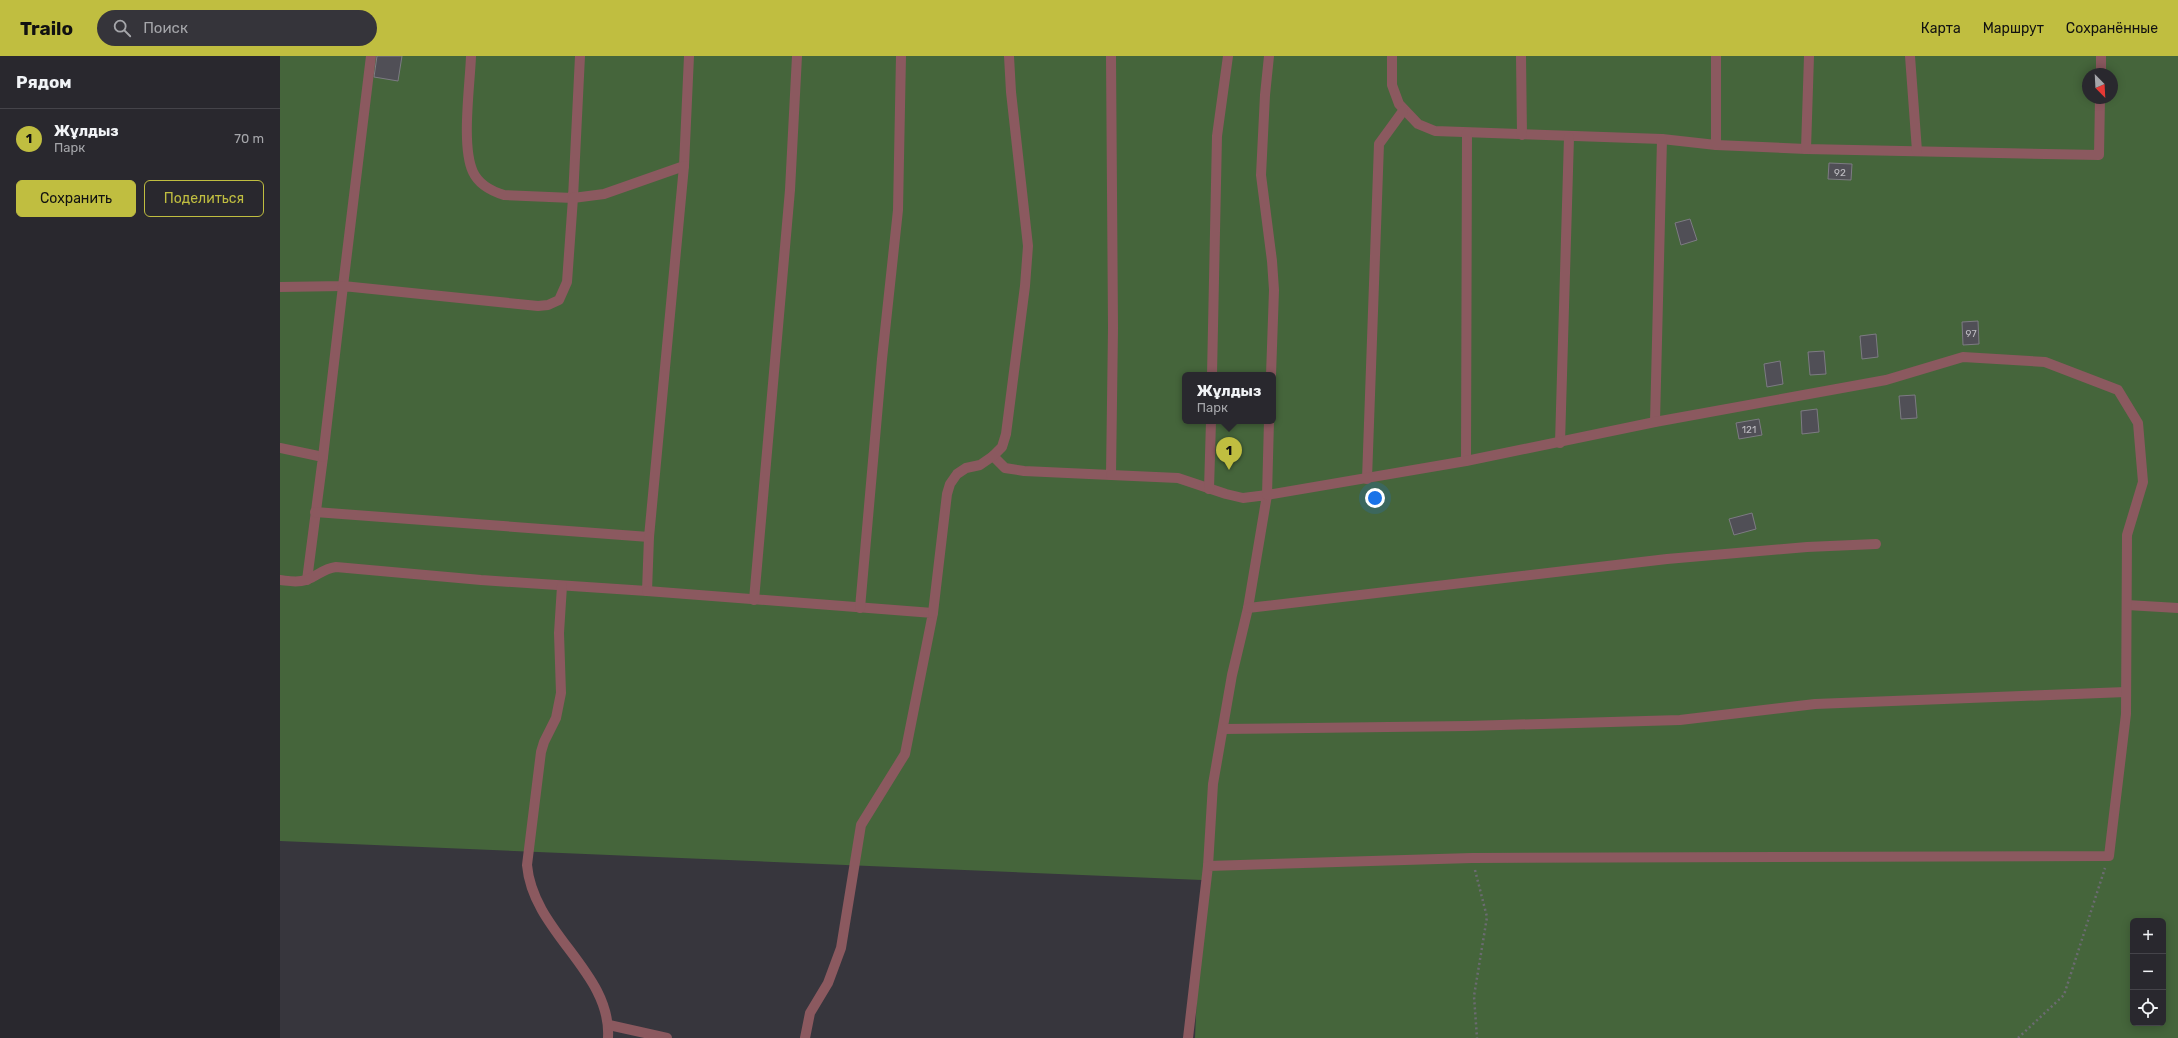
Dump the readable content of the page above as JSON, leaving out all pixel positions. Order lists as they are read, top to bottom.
{
  "house_numbers": ["92", "97", "121"],
  "north": "bottom right",
  "page": {
    "header": "Trailo",
    "search": "Поиск",
    "nav": ["Карта", "Маршрут", "Сохранённые"],
    "heading": "Рядом",
    "list": [
      {
        "mark": "1",
        "name": "Жұлдыз",
        "note": "Парк",
        "value": "70 m"
      }
    ],
    "buttons": ["Сохранить", "Поделиться"],
    "popup": ["Жұлдыз", "Парк"],
    "pins": "1",
    "map_buttons": ["+", "−"]
  }
}
